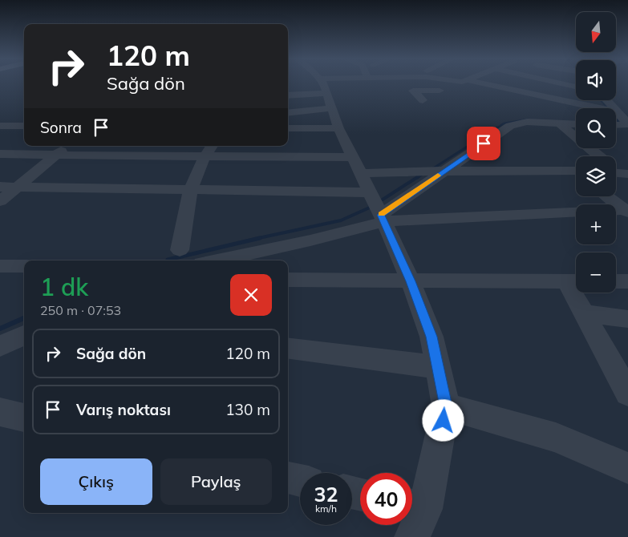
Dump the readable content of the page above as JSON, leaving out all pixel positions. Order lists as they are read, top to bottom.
{
  "north": "bottom",
  "page": {
    "map_buttons": ["+", "−"],
    "turn": ["120 m", "Sağa dön"],
    "then": "Sonra",
    "heading": ["1 dk", "250 m · 07:53"],
    "list": [
      {
        "name": "Sağa dön",
        "value": "120 m"
      },
      {
        "name": "Varış noktası",
        "value": "130 m"
      }
    ],
    "buttons": ["Çıkış", "Paylaş"],
    "speed": "32 km/h",
    "limit": "40"
  }
}
